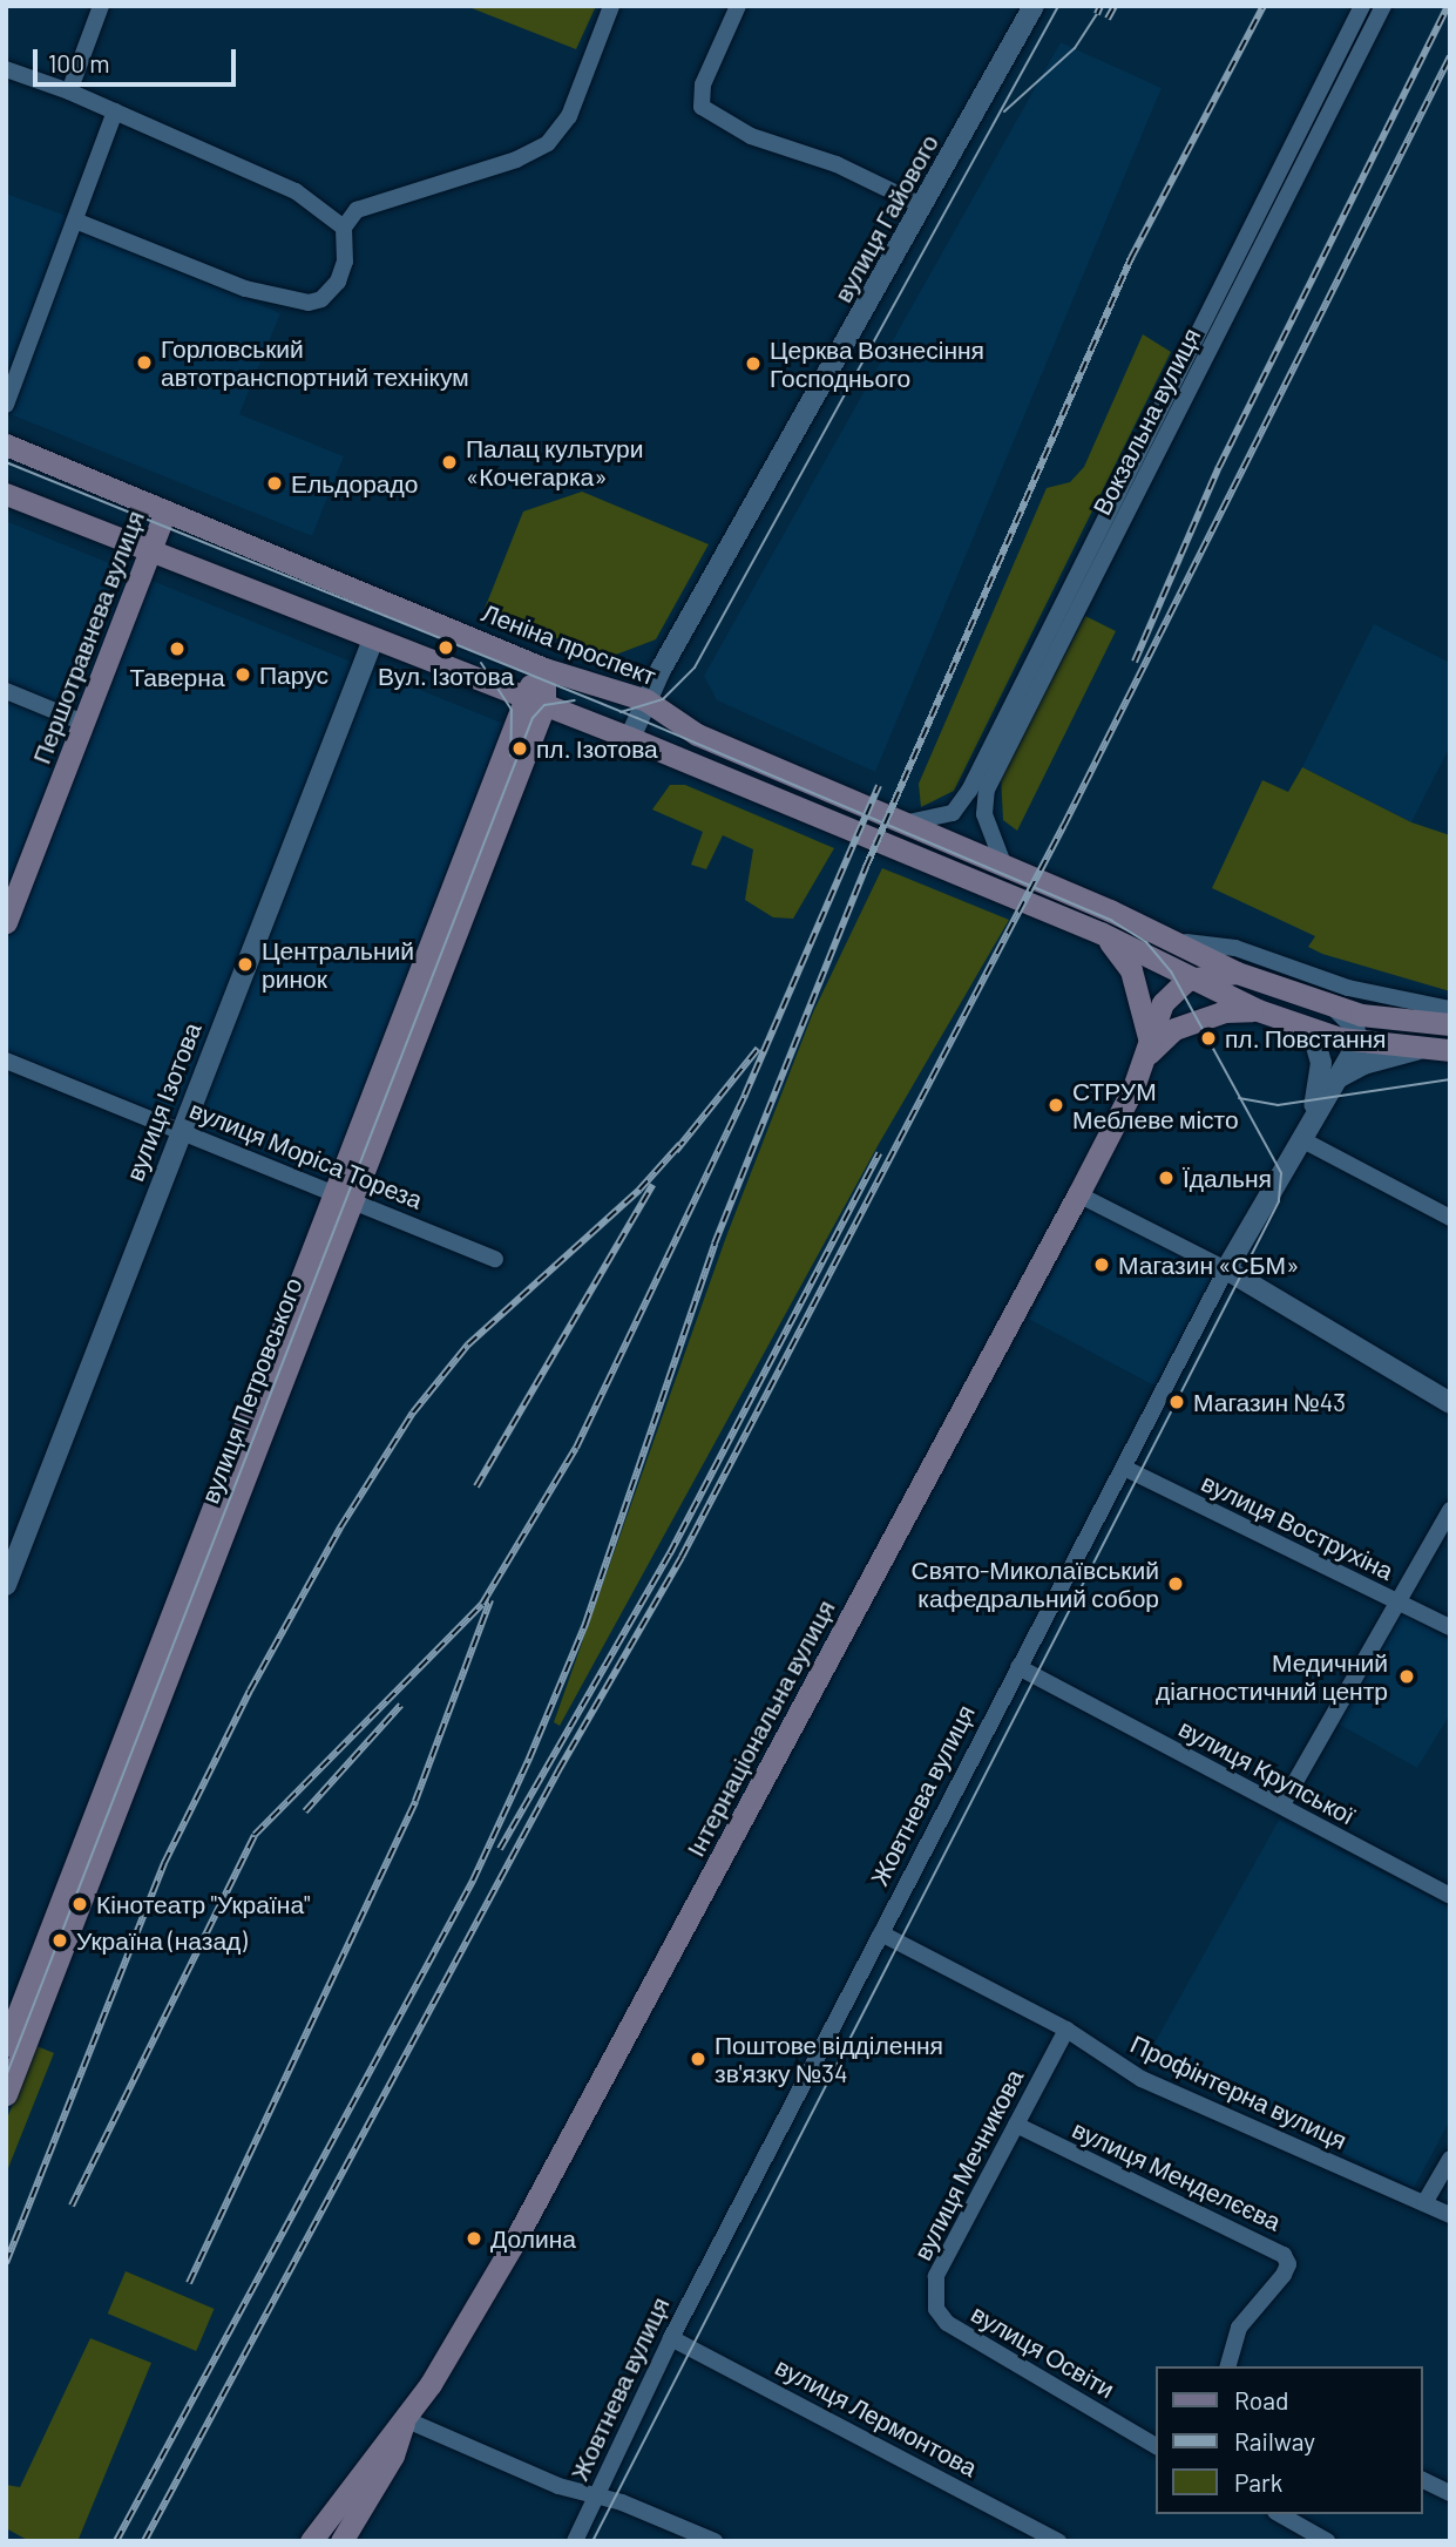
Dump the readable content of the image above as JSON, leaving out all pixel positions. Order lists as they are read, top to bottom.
{
  "streets": {
    "main road": [
      "Першотравнева вулиця",
      "Леніна проспект",
      "вулиця Петровського",
      "Інтернаціональна вулиця"
    ],
    "street": [
      "вулиця Гайового",
      "Вокзальна вулиця",
      "вулиця Ізотова",
      "вулиця Моріса Тореза",
      "вулиця Вострухіна",
      "вулиця Крупської",
      "Жовтнева вулиця",
      "Профінтерна вулиця",
      "вулиця Мечникова",
      "вулиця Менделєєва",
      "вулиця Освіти",
      "вулиця Лермонтова"
    ]
  },
  "crossings": [
    ["Вокзальна вулиця", "Леніна проспект"],
    ["Першотравнева вулиця", "Леніна проспект"],
    ["Леніна проспект", "вулиця Петровського"],
    ["вулиця Ізотова", "вулиця Моріса Тореза"],
    ["вулиця Моріса Тореза", "вулиця Петровського"],
    ["вулиця Вострухіна", "Жовтнева вулиця"],
    ["вулиця Крупської", "Жовтнева вулиця"],
    ["Жовтнева вулиця", "Профінтерна вулиця"],
    ["Жовтнева вулиця", "вулиця Лермонтова"],
    ["Профінтерна вулиця", "вулиця Мечникова"],
    ["вулиця Мечникова", "вулиця Менделєєва"],
    ["вулиця Мечникова", "вулиця Освіти"]
  ],
  "places": [
    "Горловський автотранспортний технікум",
    "Церква Вознесіння Господнього",
    "Палац культури «Кочегарка»",
    "Ельдорадо",
    "Вул. Ізотова",
    "Таверна",
    "Парус",
    "пл. Ізотова",
    "Центральний ринок",
    "пл. Повстання",
    "СТРУМ Меблеве місто",
    "Їдальня",
    "Магазин «СБМ»",
    "Магазин №43",
    "Свято-Миколаївський кафедральний собор",
    "Медичний діагностичний центр",
    "Кінотеатр \"Україна\"",
    "Україна (назад)",
    "Поштове відділення зв'язку №34",
    "Долина"
  ],
  "legend": ["Road", "Railway", "Park"],
  "scale_bar": "100 m"
}
